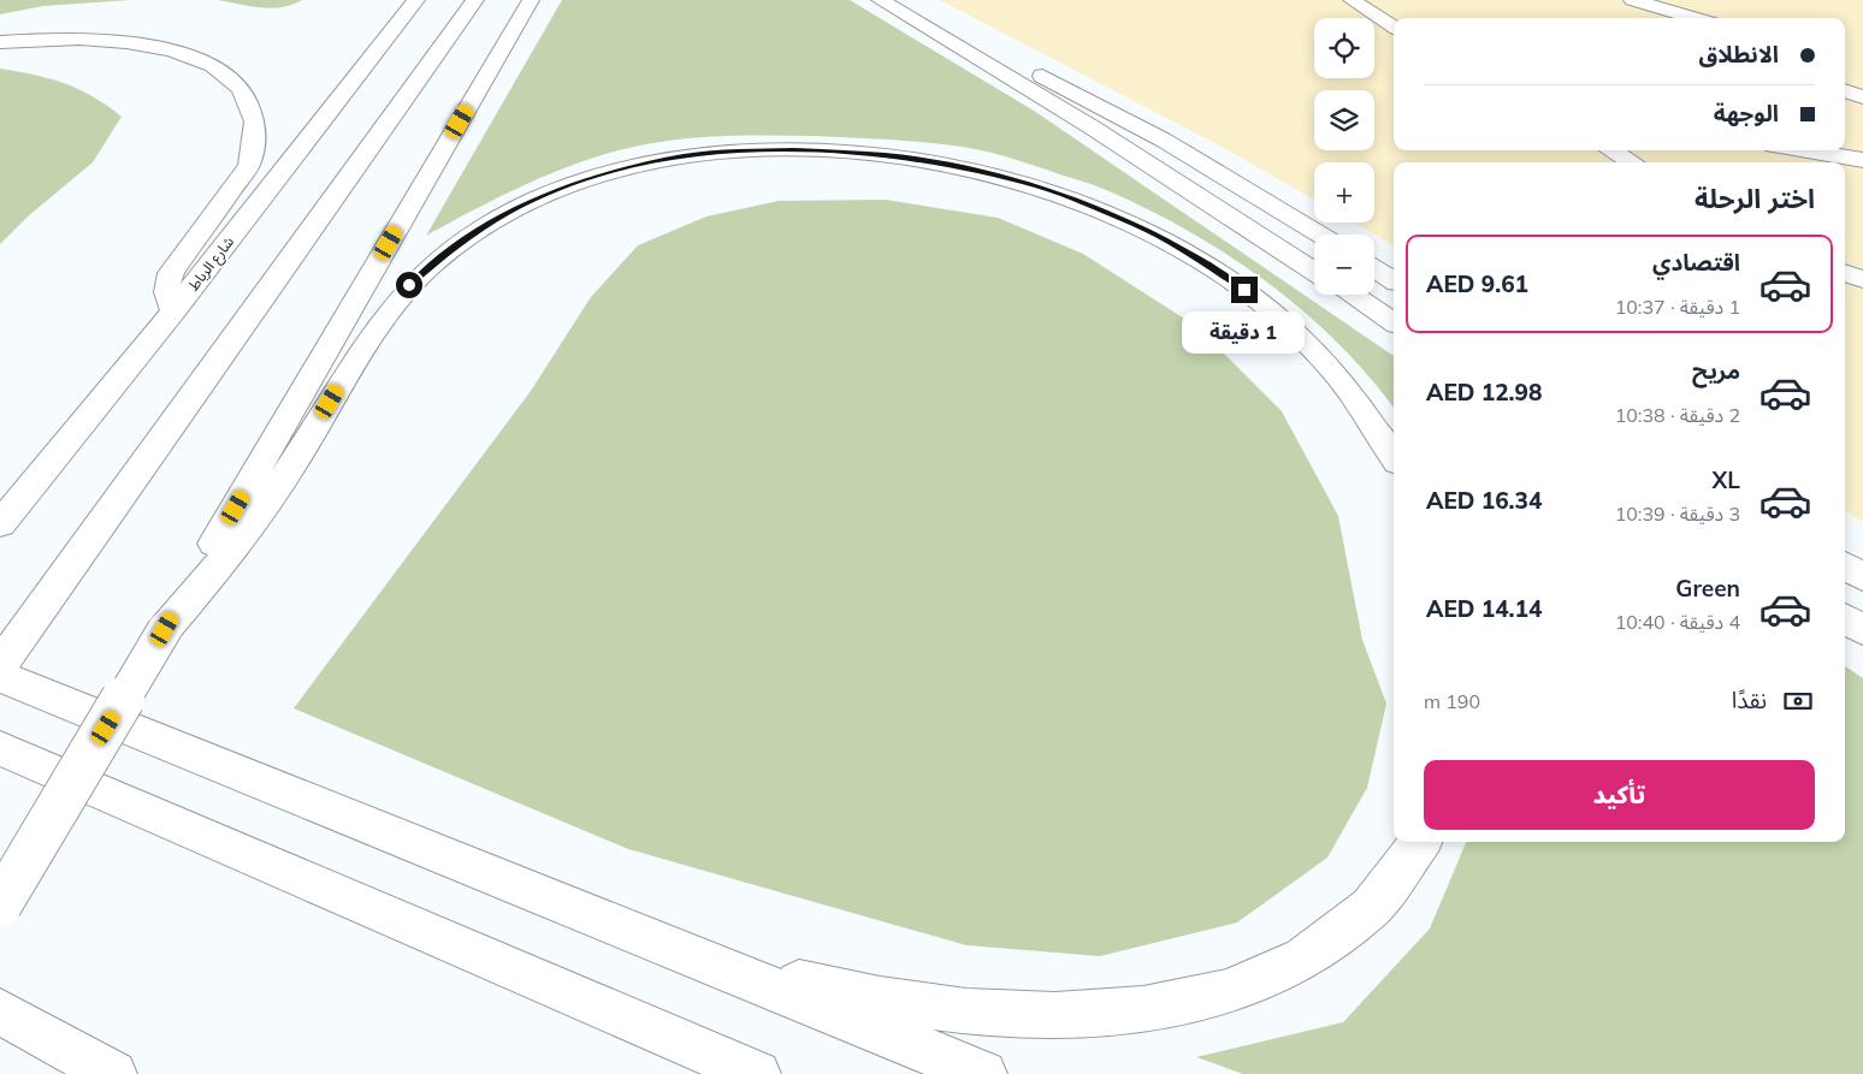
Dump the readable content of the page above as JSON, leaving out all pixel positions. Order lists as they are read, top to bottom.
{
  "streets": {
    "main road": ["شارع الرباط"]
  },
  "page": {
    "map_buttons": ["+", "−"],
    "banner": ["الانطلاق", "الوجهة"],
    "heading": "اختر الرحلة",
    "list": [
      {
        "name": "اقتصادي",
        "note": "1 دقيقة · 10:37",
        "value": "AED 9.61"
      },
      {
        "name": "مريح",
        "note": "2 دقيقة · 10:38",
        "value": "AED 12.98"
      },
      {
        "name": "XL",
        "note": "3 دقيقة · 10:39",
        "value": "AED 16.34"
      },
      {
        "name": "Green",
        "note": "4 دقيقة · 10:40",
        "value": "AED 14.14"
      }
    ],
    "bubble": "1 دقيقة",
    "pay": ["نقدًا", "190 m"],
    "buttons": "تأكيد"
  }
}
